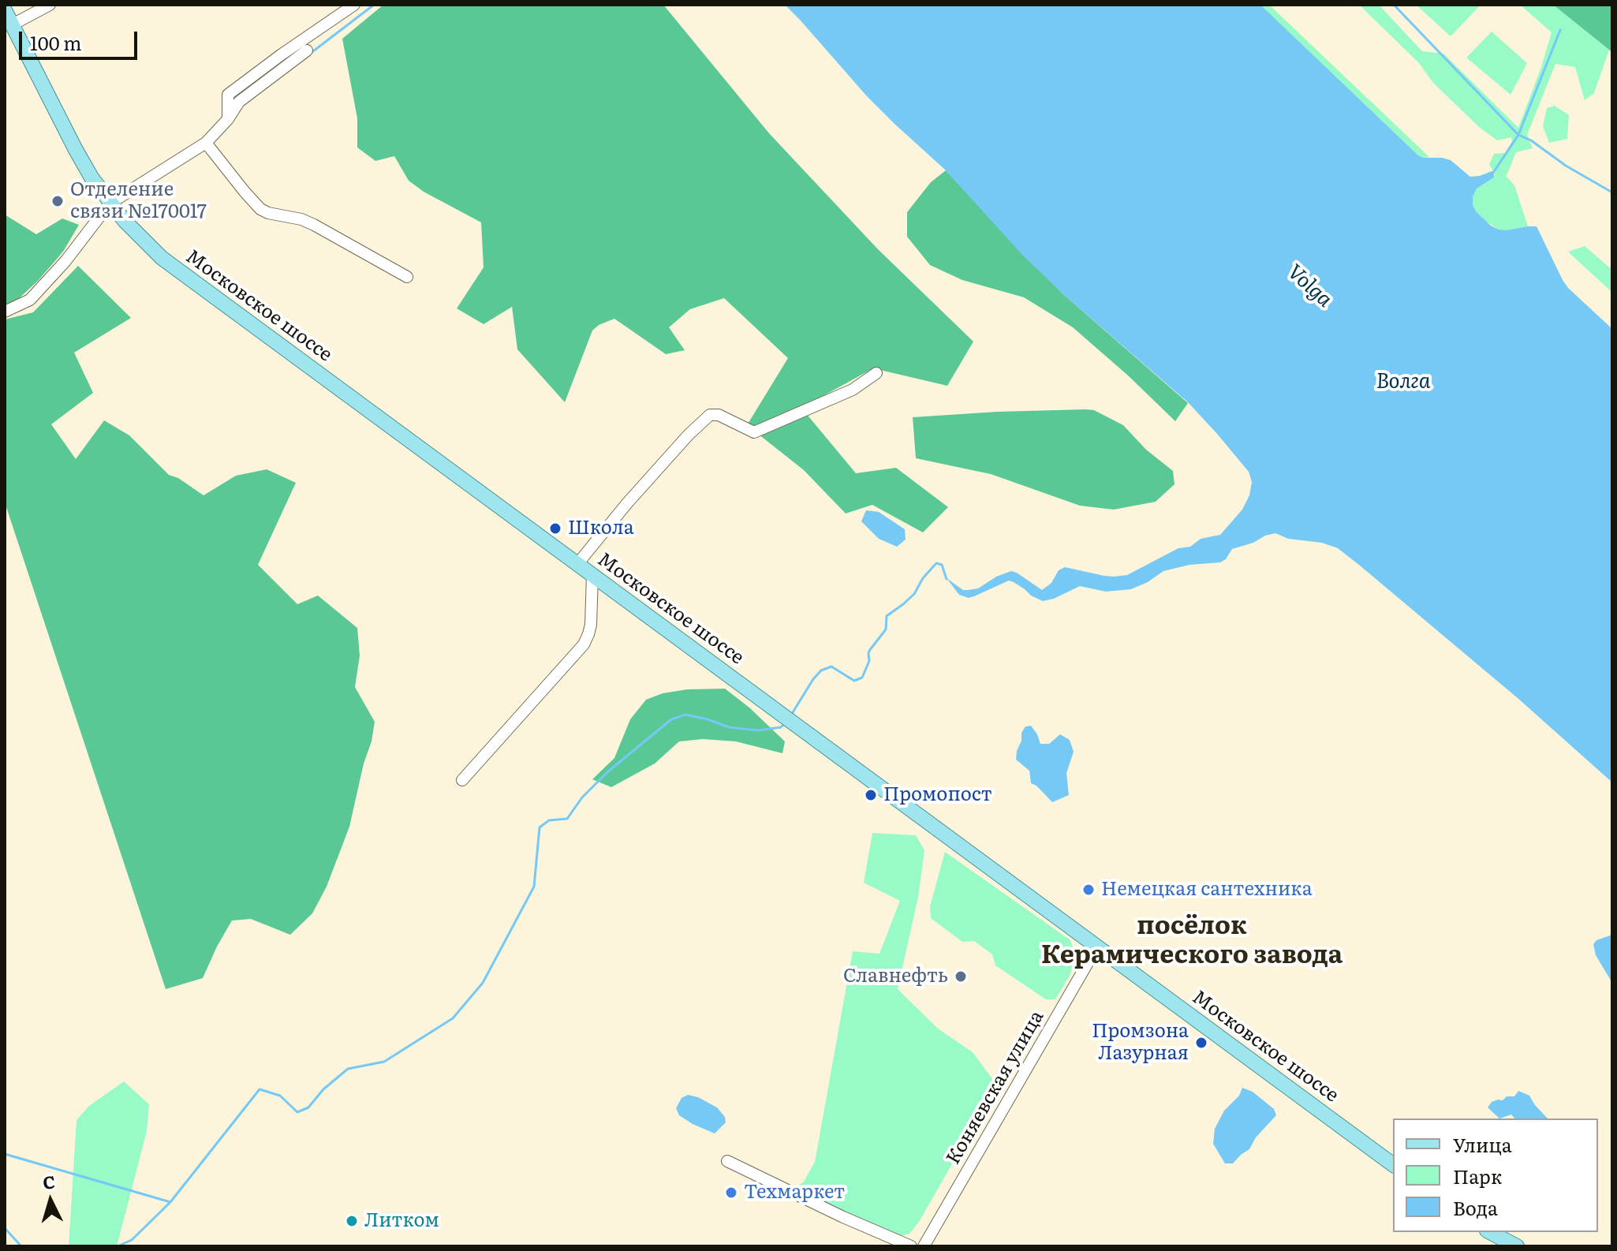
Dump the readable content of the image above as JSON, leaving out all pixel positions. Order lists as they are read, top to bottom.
{
  "streets": {
    "main road": ["Московское шоссе"],
    "street": ["Коняевская улица"]
  },
  "crossings": [
    ["Московское шоссе", "Коняевская улица"]
  ],
  "districts": ["посёлок Керамического завода"],
  "water": ["Volga", "Волга"],
  "places": [
    "Отделение связи №170017",
    "Школа",
    "Промопост",
    "Немецкая сантехника",
    "Славнефть",
    "Промзона Лазурная",
    "Техмаркет",
    "Литком"
  ],
  "legend": ["Улица", "Парк", "Вода"],
  "scale_bar": "100 m",
  "north": "top"
}
